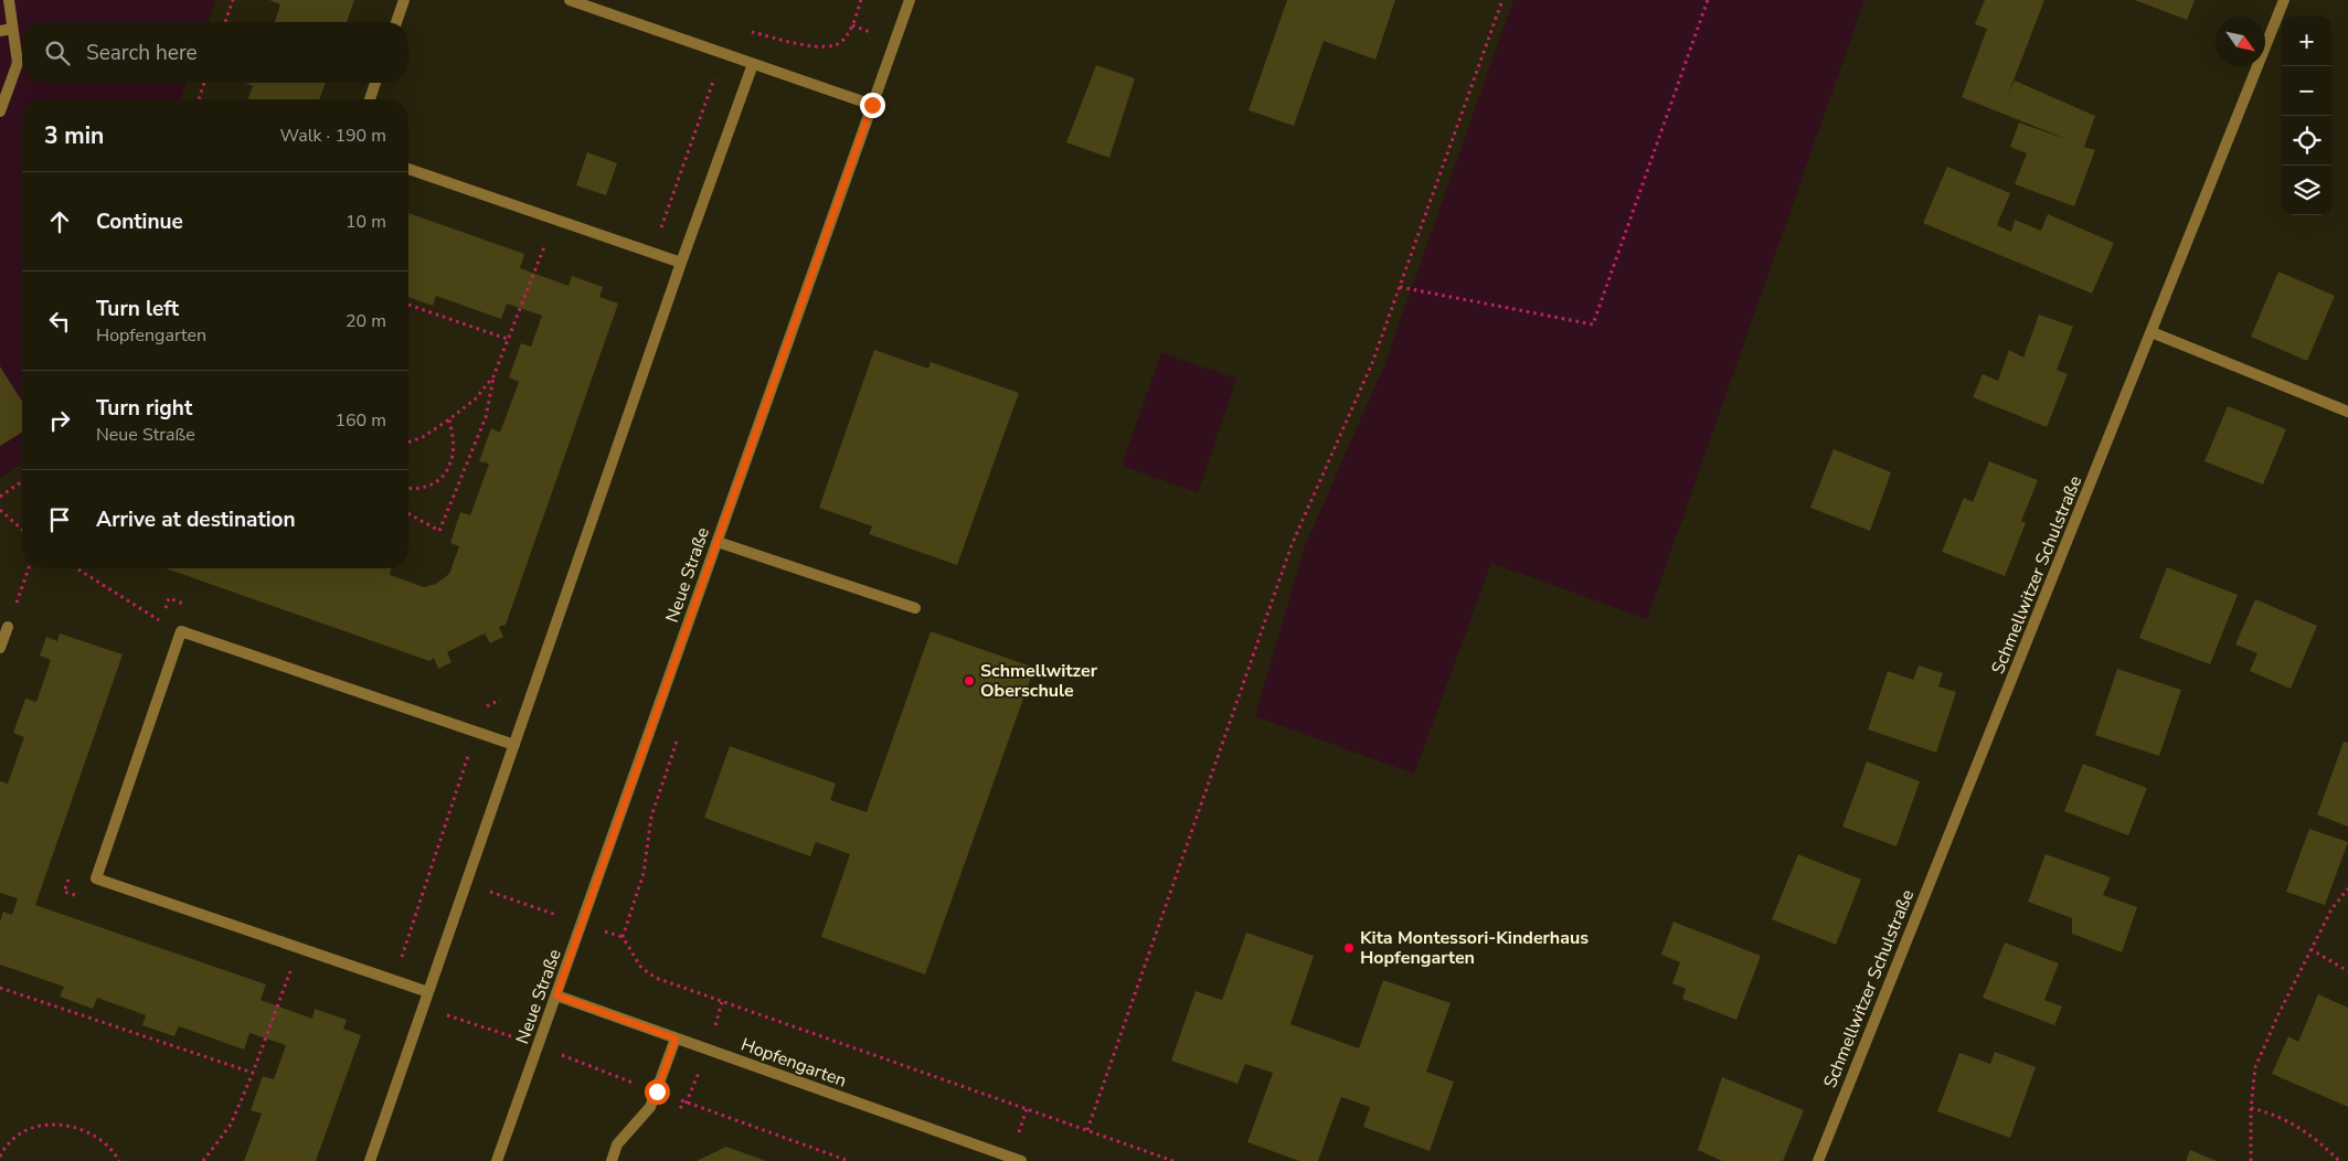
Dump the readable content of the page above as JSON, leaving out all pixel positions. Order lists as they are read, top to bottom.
{
  "streets": {
    "street": ["Neue Straße", "Schmellwitzer Schulstraße", "Hopfengarten"]
  },
  "crossings": [
    ["Neue Straße", "Hopfengarten"]
  ],
  "places": ["Schmellwitzer Oberschule", "Kita Montessori-Kinderhaus Hopfengarten"],
  "north": "bottom right",
  "page": {
    "map_buttons": ["+", "−"],
    "search": "Search here",
    "heading": ["3 min", "Walk · 190 m"],
    "list": [
      ["Continue", "10 m"],
      ["Turn left", "Hopfengarten", "20 m"],
      ["Turn right", "Neue Straße", "160 m"],
      "Arrive at destination"
    ]
  }
}
